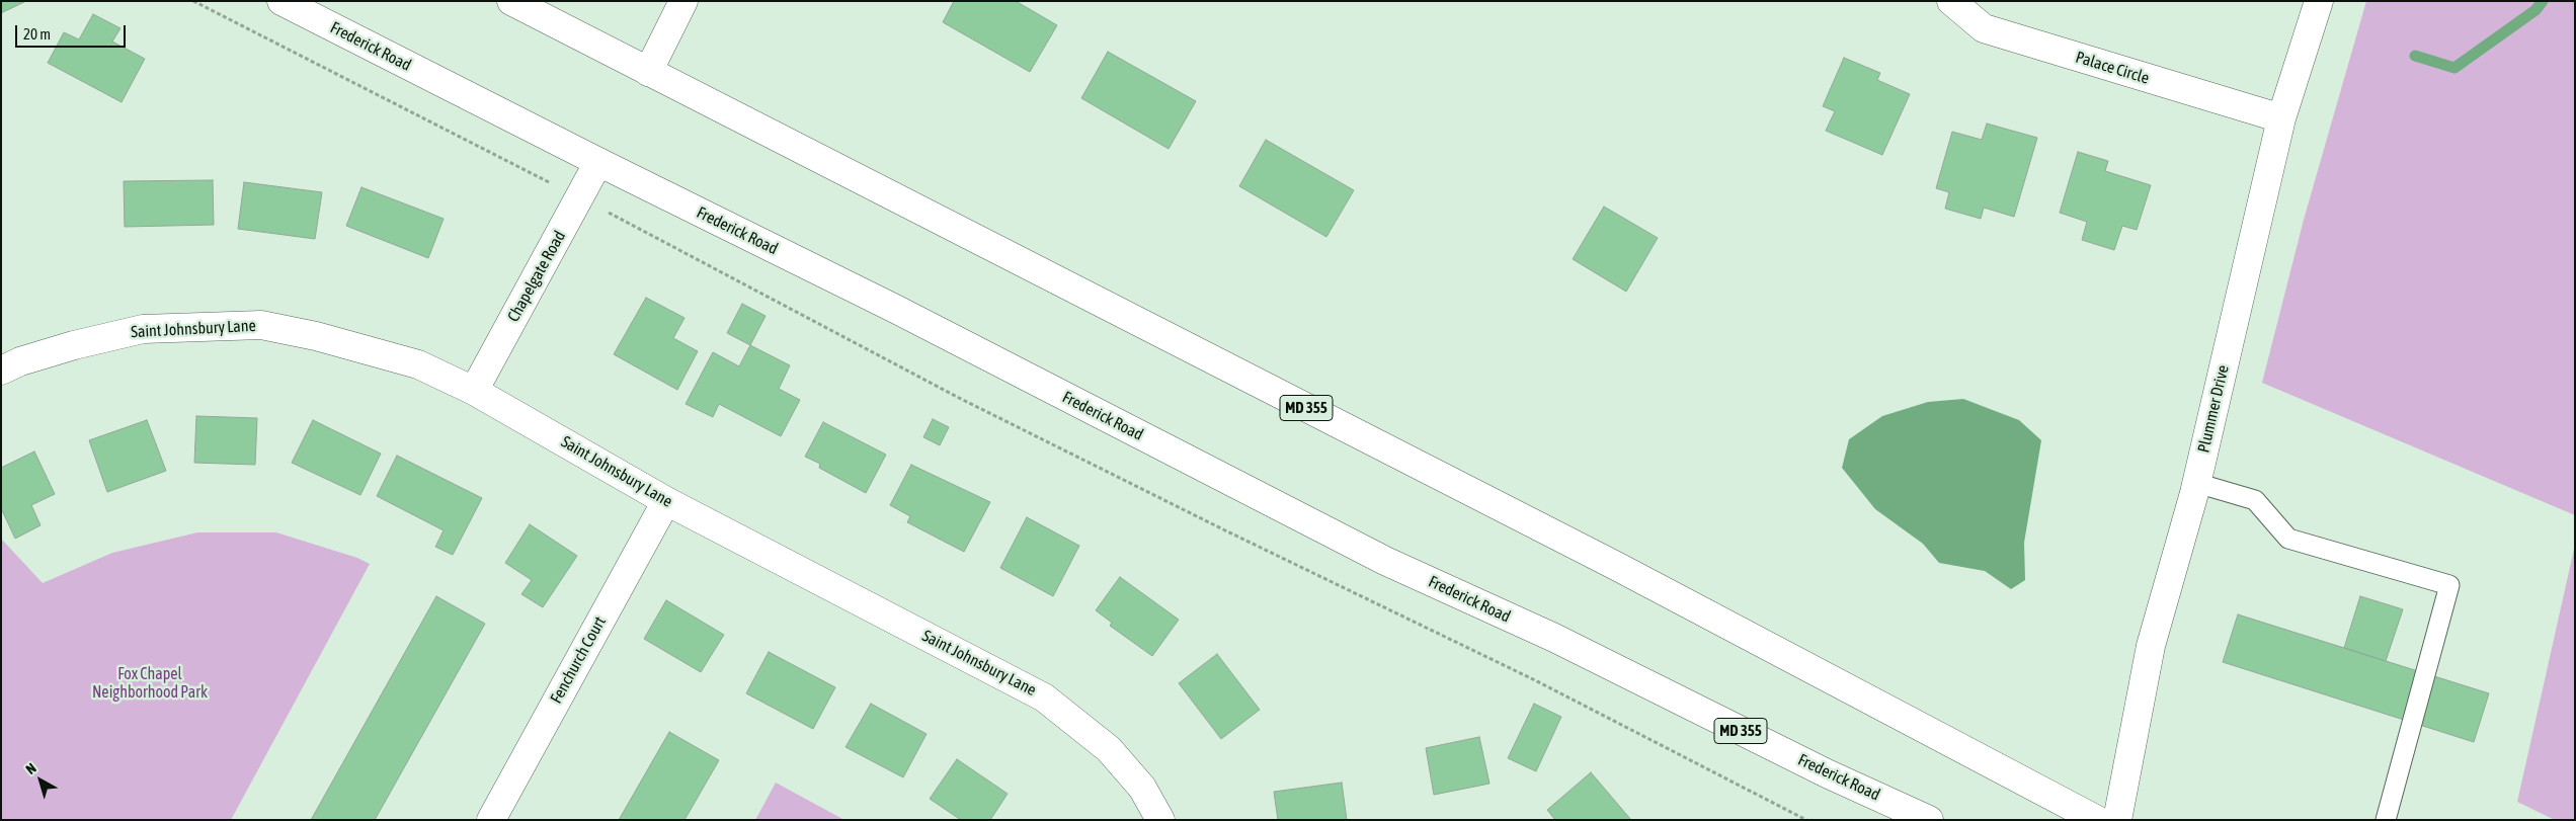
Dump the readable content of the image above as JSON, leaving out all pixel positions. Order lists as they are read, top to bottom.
{
  "streets": {
    "main road": [
      "Frederick Road",
      "Palace Circle",
      "Chapelgate Road",
      "Saint Johnsbury Lane",
      "MD 355",
      "Plummer Drive",
      "Fenchurch Court"
    ]
  },
  "crossings": [
    ["Frederick Road", "Chapelgate Road"],
    ["Palace Circle", "Plummer Drive"],
    ["Chapelgate Road", "Saint Johnsbury Lane"],
    ["Saint Johnsbury Lane", "Fenchurch Court"]
  ],
  "parks": ["Fox Chapel Neighborhood Park"],
  "scale_bar": "20 m",
  "north": "top left"
}
